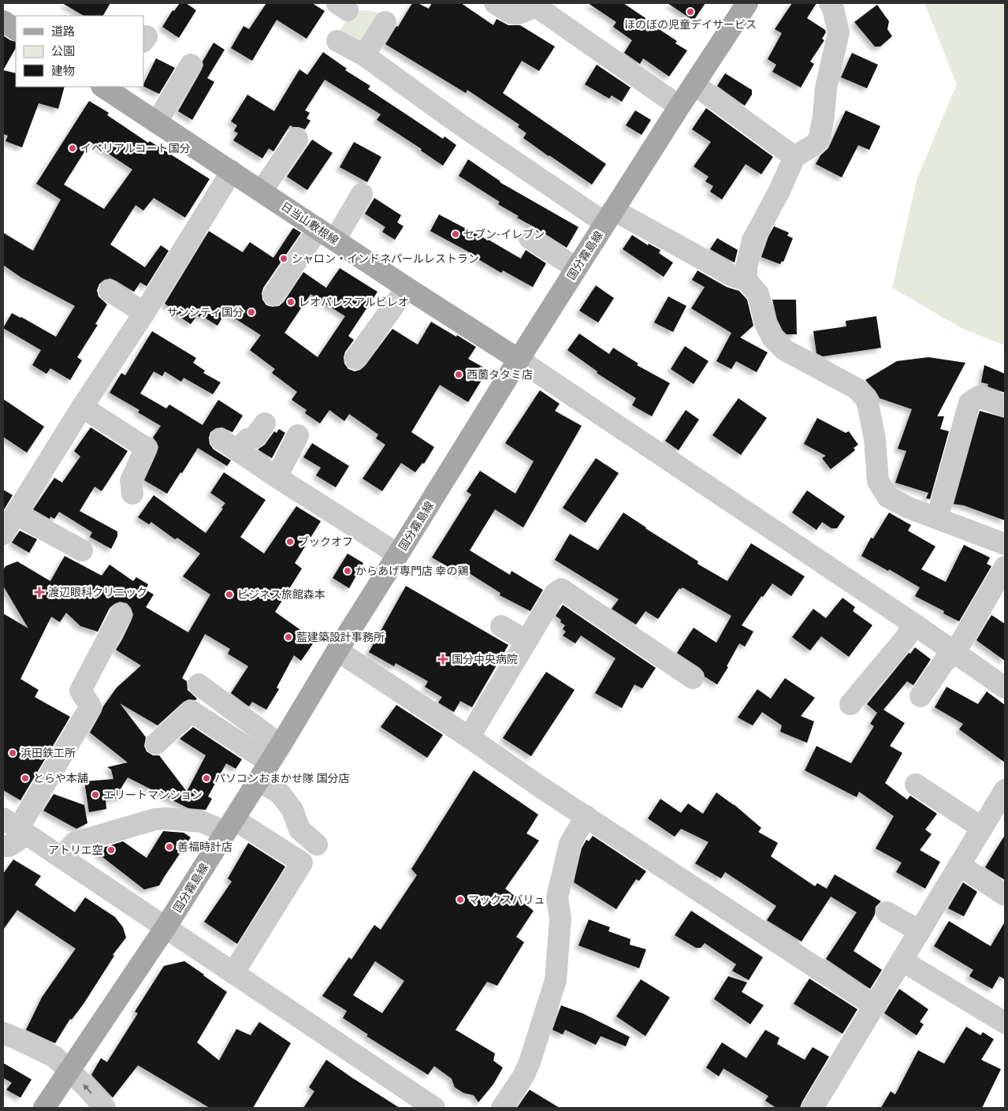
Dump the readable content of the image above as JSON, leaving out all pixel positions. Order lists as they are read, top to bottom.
{
  "streets": {
    "main road": ["日当山敷根線", "国分霧島線"]
  },
  "crossings": [
    ["日当山敷根線", "国分霧島線"]
  ],
  "places": {
    "other": [
      "ほのぼの児童デイサービス",
      "イペリアルコート国分",
      "セブン-イレブン",
      "シャロン・インドネパールレストラン",
      "レオパレスアルビレオ",
      "サンシティ国分",
      "西薗タタミ店",
      "ブックオフ",
      "からあげ専門店 幸の鶏",
      "ビジネス旅館森本",
      "藍建築設計事務所",
      "浜田鉄工所",
      "とらや本舗",
      "パソコンおまかせ隊 国分店",
      "エリートマンション",
      "善福時計店",
      "アトリエ空",
      "マックスバリュ"
    ],
    "health": ["渡辺眼科クリニック", "国分中央病院"]
  },
  "legend": ["道路", "公園", "建物"]
}
